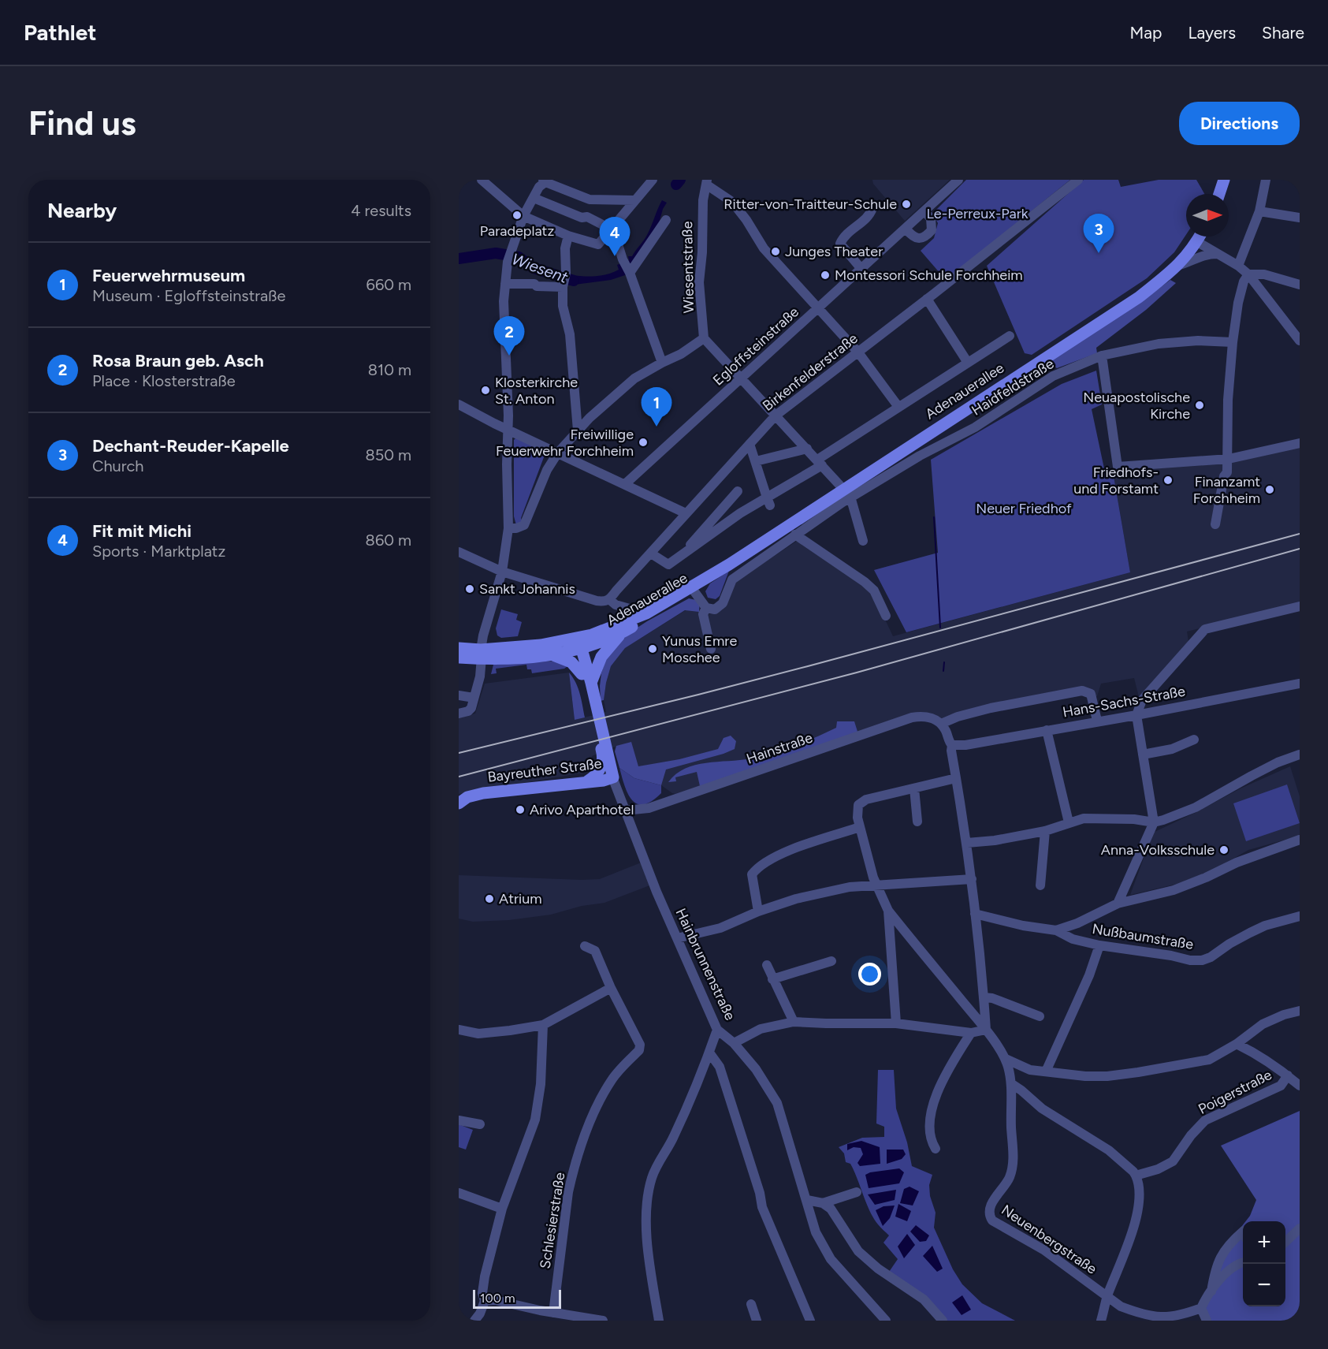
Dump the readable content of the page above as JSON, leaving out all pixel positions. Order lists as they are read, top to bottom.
{
  "streets": {
    "main road": ["Adenauerallee", "Bayreuther Straße"],
    "street": [
      "Wiesentstraße",
      "Egloffsteinstraße",
      "Birkenfelderstraße",
      "Haidfeldstraße",
      "Hans-Sachs-Straße",
      "Hainstraße",
      "Nußbaumstraße",
      "Hainbrunnenstraße",
      "Poigerstraße",
      "Schlesierstraße",
      "Neuenbergstraße"
    ]
  },
  "crossings": [
    ["Haidfeldstraße", "Adenauerallee"],
    ["Hans-Sachs-Straße", "Neuenbergstraße"],
    ["Hainstraße", "Hainbrunnenstraße"],
    ["Bayreuther Straße", "Hainbrunnenstraße"],
    ["Nußbaumstraße", "Neuenbergstraße"]
  ],
  "water": ["Wiesent"],
  "parks": ["Le-Perreux-Park", "Neuer Friedhof"],
  "places": [
    "Ritter-von-Traitteur-Schule",
    "Paradeplatz",
    "Junges Theater",
    "Montessori Schule Forchheim",
    "Klosterkirche St. Anton",
    "Neuapostolische Kirche",
    "Freiwillige Feuerwehr Forchheim",
    "Friedhofs- und Forstamt",
    "Finanzamt Forchheim",
    "Sankt Johannis",
    "Yunus Emre Moschee",
    "Arivo Aparthotel",
    "Anna-Volksschule",
    "Atrium"
  ],
  "scale_bar": "100 m",
  "north": "right",
  "page": {
    "header": "Pathlet",
    "nav": ["Map", "Layers", "Share"],
    "buttons": "Directions",
    "title": "Find us",
    "heading": ["Nearby", "4 results"],
    "pins": [
      "3",
      "4",
      "2",
      "1"
    ],
    "list": [
      {
        "mark": "1",
        "name": "Feuerwehrmuseum",
        "note": "Museum · Egloffsteinstraße",
        "value": "660 m"
      },
      {
        "mark": "2",
        "name": "Rosa Braun geb. Asch",
        "note": "Place · Klosterstraße",
        "value": "810 m"
      },
      {
        "mark": "3",
        "name": "Dechant-Reuder-Kapelle",
        "note": "Church",
        "value": "850 m"
      },
      {
        "mark": "4",
        "name": "Fit mit Michi",
        "note": "Sports · Marktplatz",
        "value": "860 m"
      }
    ],
    "map_buttons": ["+", "−"],
    "scale": "100 m"
  }
}
